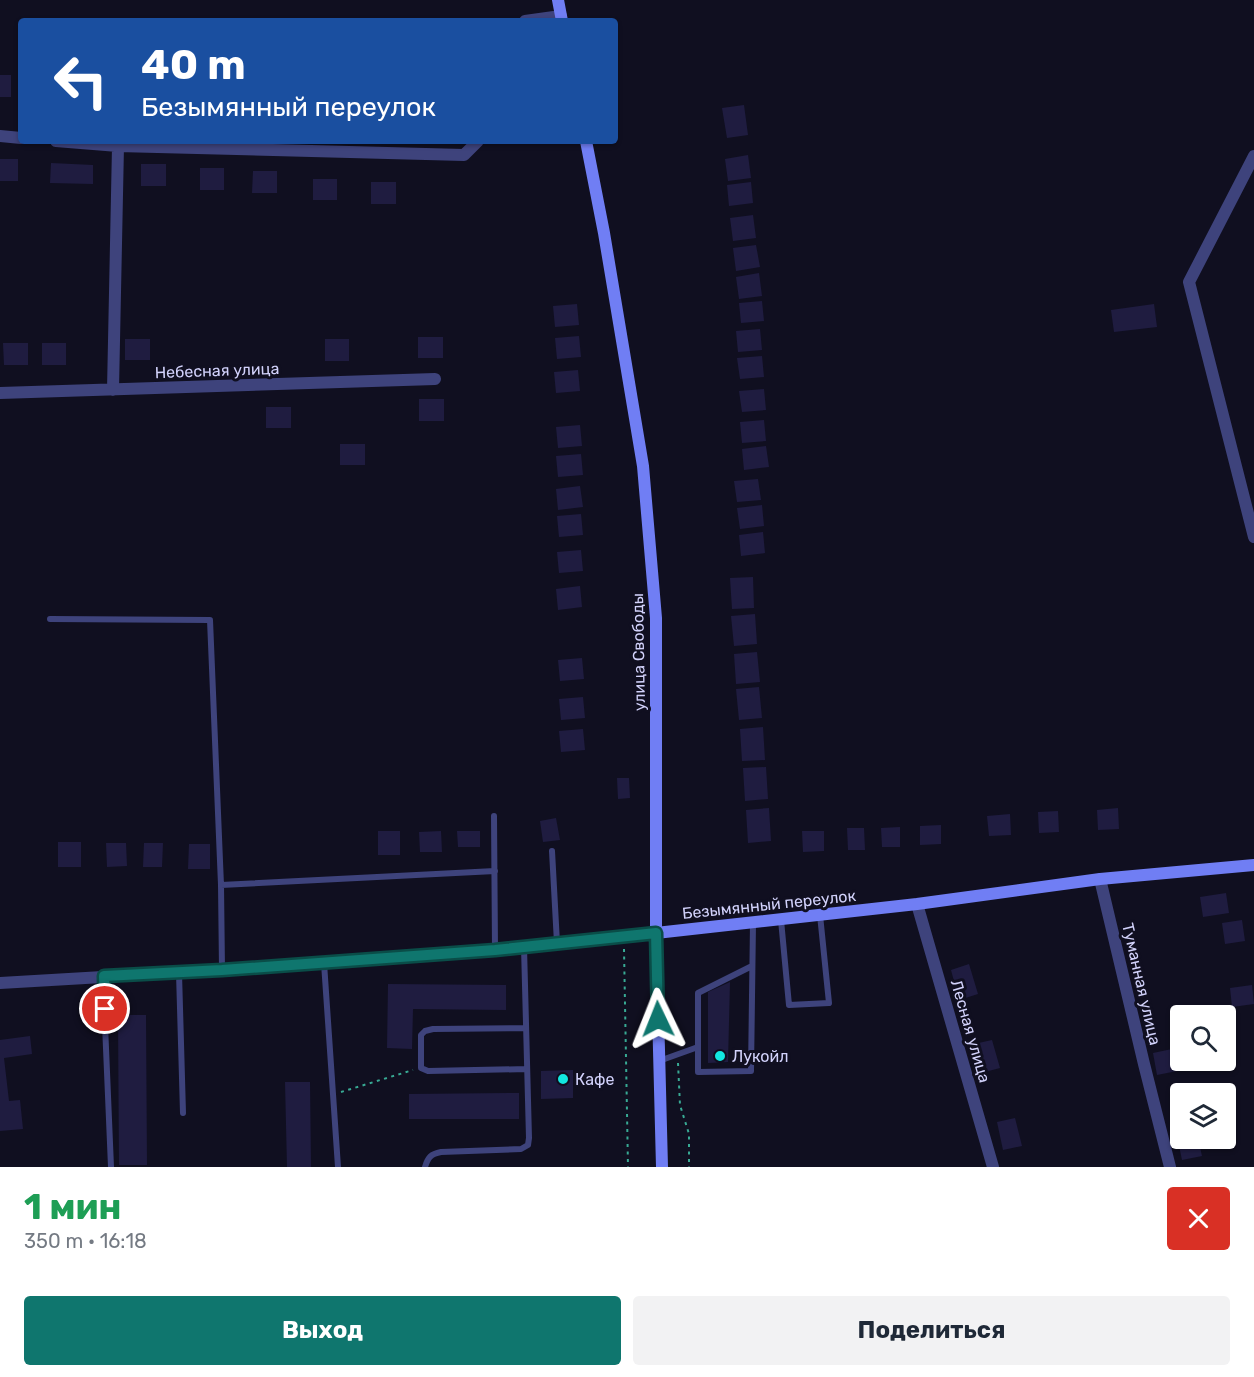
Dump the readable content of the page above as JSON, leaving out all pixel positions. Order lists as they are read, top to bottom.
{
  "streets": {
    "main road": ["улица Свободы", "Безымянный переулок"],
    "street": ["Небесная улица", "Туманная улица", "Лесная улица"]
  },
  "crossings": [
    ["улица Свободы", "Безымянный переулок"],
    ["Безымянный переулок", "Туманная улица"],
    ["Безымянный переулок", "Лесная улица"]
  ],
  "places": ["Лукойл", "Кафе"],
  "page": {
    "turn": ["40 m", "Безымянный переулок"],
    "heading": ["1 мин", "350 m · 16:18"],
    "buttons": ["Выход", "Поделиться"]
  }
}
